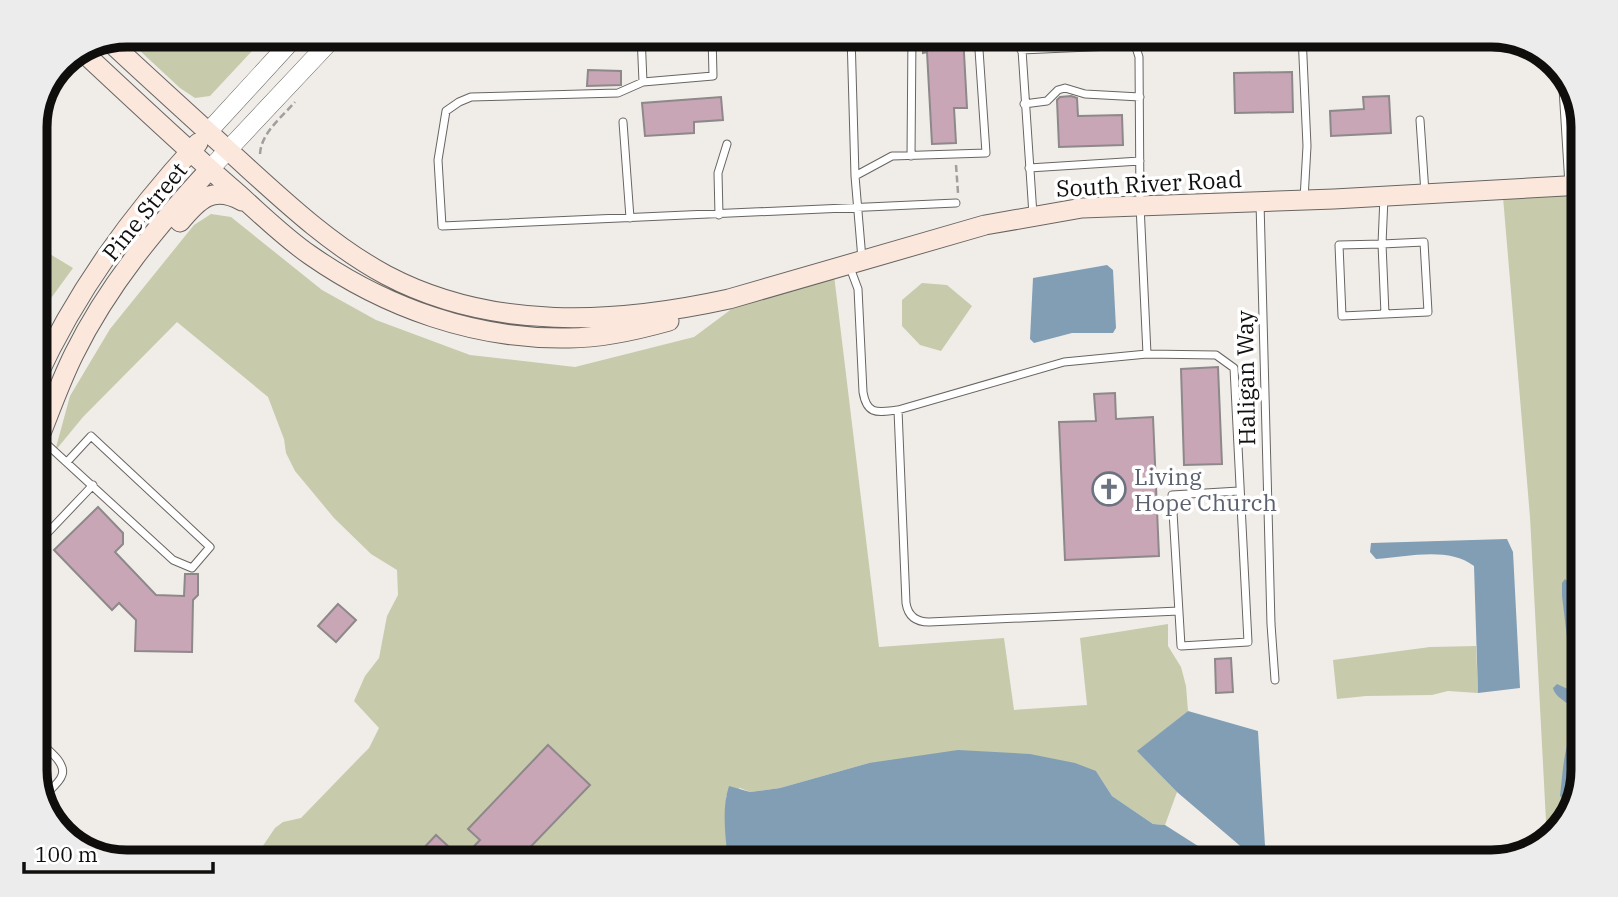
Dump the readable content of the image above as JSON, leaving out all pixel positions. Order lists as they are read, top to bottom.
{
  "streets": {
    "main road": ["South River Road", "Pine Street"],
    "lane": ["Haligan Way"]
  },
  "crossings": [
    ["South River Road", "Pine Street"],
    ["South River Road", "Haligan Way"]
  ],
  "places": {
    "church": ["Living Hope Church"]
  },
  "scale_bar": "100 m"
}
